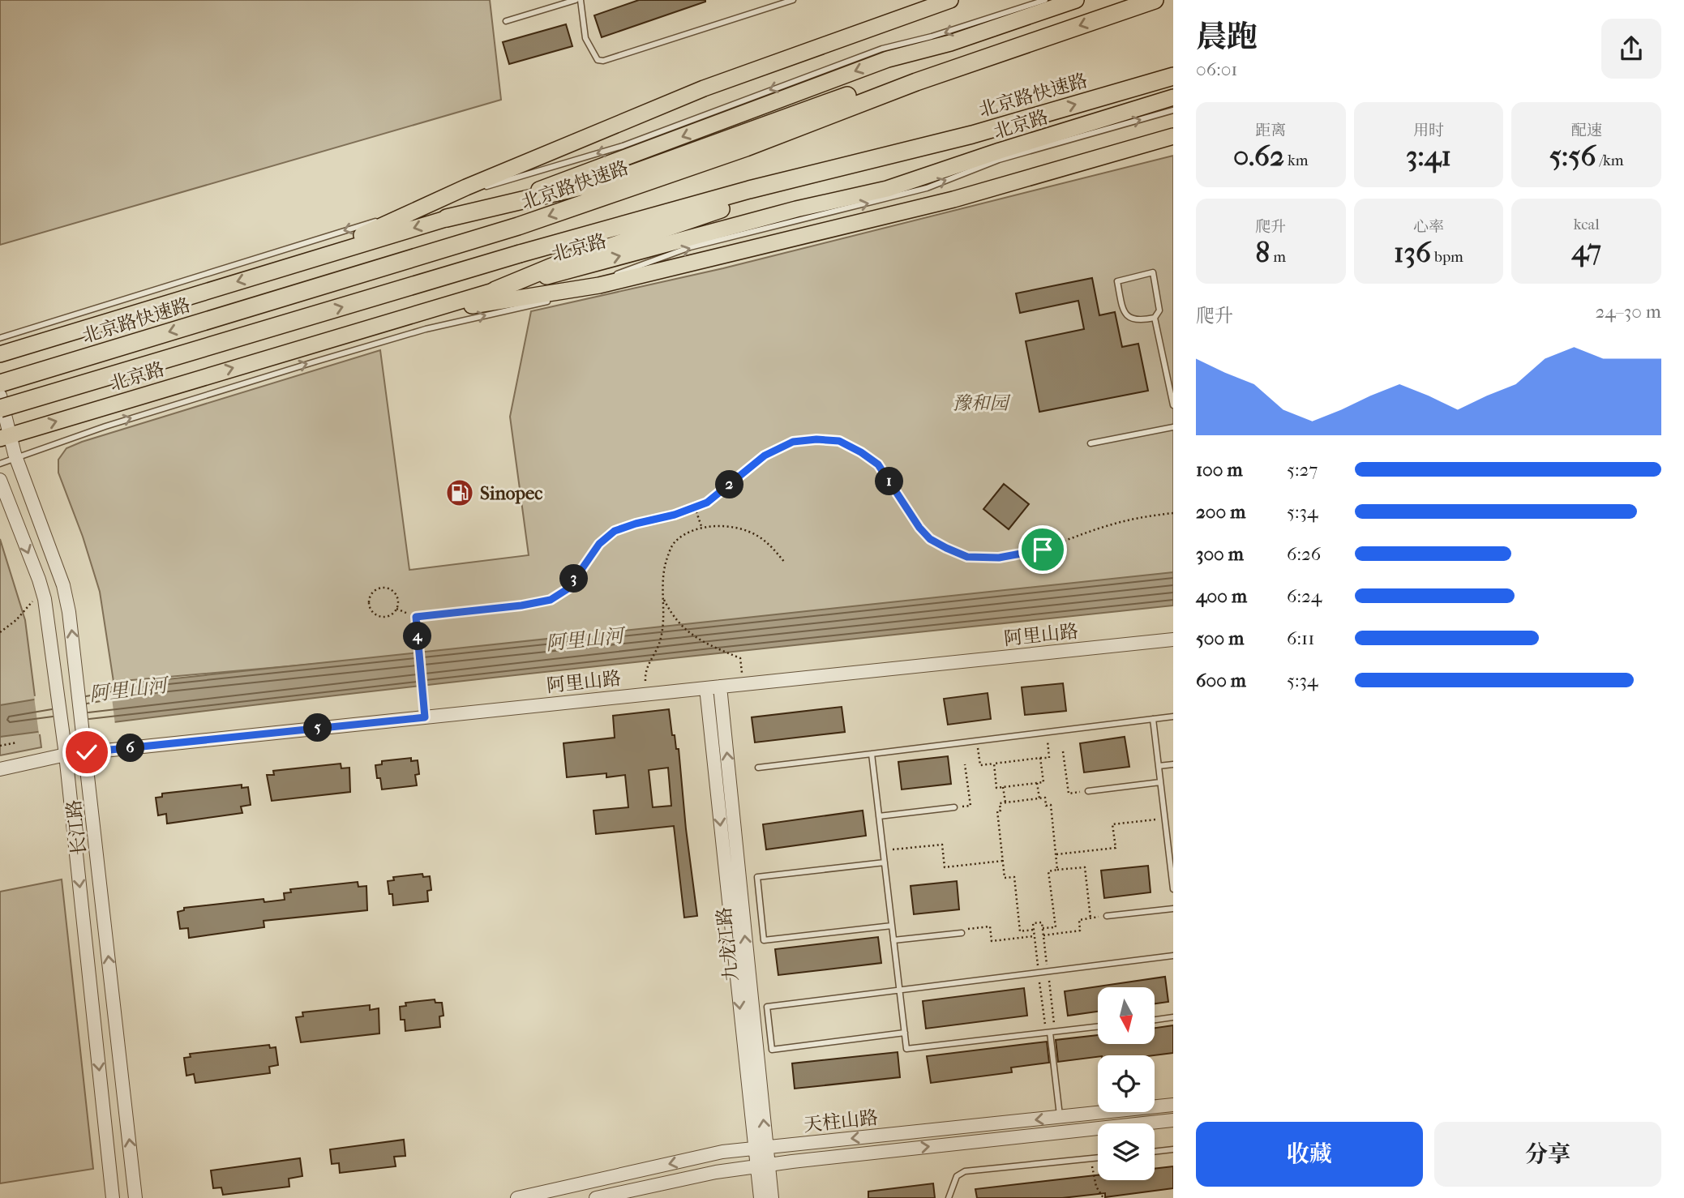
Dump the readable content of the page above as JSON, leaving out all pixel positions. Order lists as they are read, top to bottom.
{
  "streets": {
    "highway": ["北京路快速路"],
    "main road": ["北京路"],
    "street": [
      "阿里山路",
      "长江路",
      "九龙江路",
      "天柱山路"
    ]
  },
  "crossings": [
    ["北京路", "长江路"],
    ["阿里山路", "长江路"],
    ["阿里山路", "九龙江路"],
    ["九龙江路", "天柱山路"]
  ],
  "water": ["阿里山河"],
  "parks": ["豫和园"],
  "places": {
    "fuel station": ["Sinopec"]
  },
  "north": "bottom",
  "page": {
    "heading": ["晨跑", "06:01"],
    "stats": [
      ["距离", "0.62 km"],
      ["用时", "3:41"],
      ["配速", "5:56 /km"],
      ["爬升", "8 m"],
      ["心率", "136 bpm"],
      ["kcal", "47"]
    ],
    "chart": ["爬升", "24–30 m"],
    "list": [
      {
        "name": "100 m",
        "note": "5:27"
      },
      {
        "name": "200 m",
        "note": "5:34"
      },
      {
        "name": "300 m",
        "note": "6:26"
      },
      {
        "name": "400 m",
        "note": "6:24"
      },
      {
        "name": "500 m",
        "note": "6:11"
      },
      {
        "name": "600 m",
        "note": "5:34"
      }
    ],
    "pins": [
      "1",
      "2",
      "3",
      "4",
      "5",
      "6"
    ],
    "buttons": ["收藏", "分享"]
  }
}
